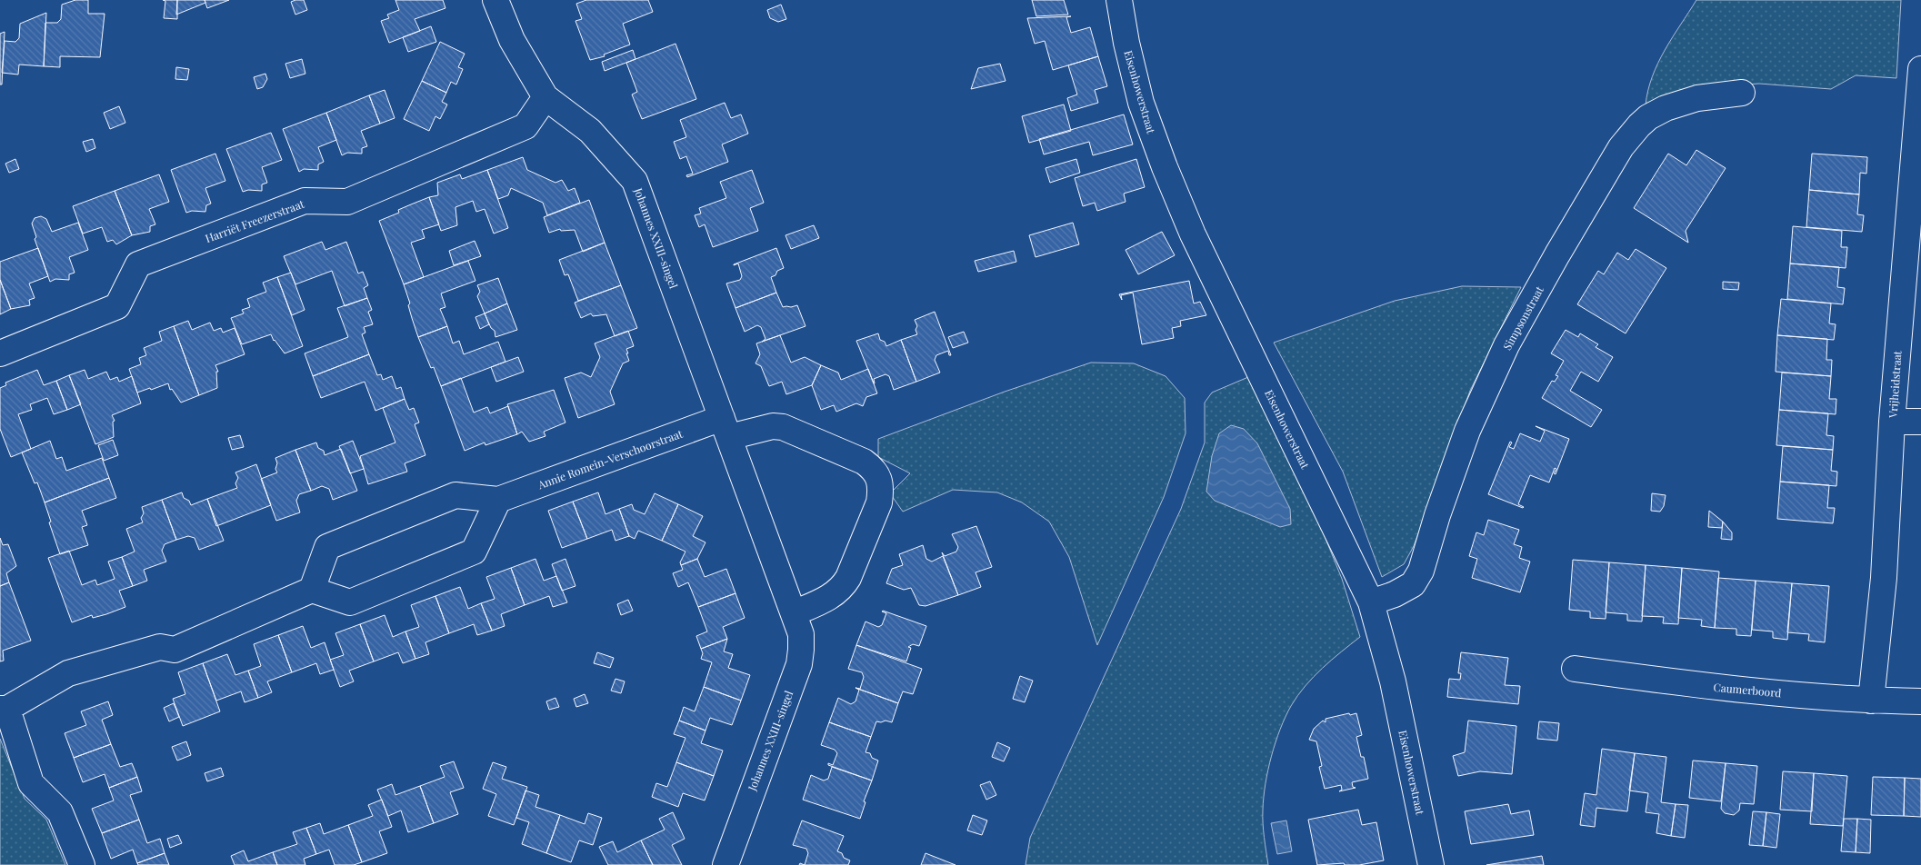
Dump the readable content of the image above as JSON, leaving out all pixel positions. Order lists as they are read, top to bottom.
{
  "streets": {
    "street": [
      "Eisenhowerstraat",
      "Harriët Freezerstraat",
      "Johannes XXIII-singel",
      "Simpsonstraat",
      "Vrijheidstraat",
      "Annie Romein-Verschoorstraat",
      "Caumerboord"
    ]
  },
  "crossings": [
    ["Eisenhowerstraat", "Simpsonstraat"],
    ["Harriët Freezerstraat", "Johannes XXIII-singel"],
    ["Johannes XXIII-singel", "Annie Romein-Verschoorstraat"],
    ["Vrijheidstraat", "Caumerboord"]
  ]
}
